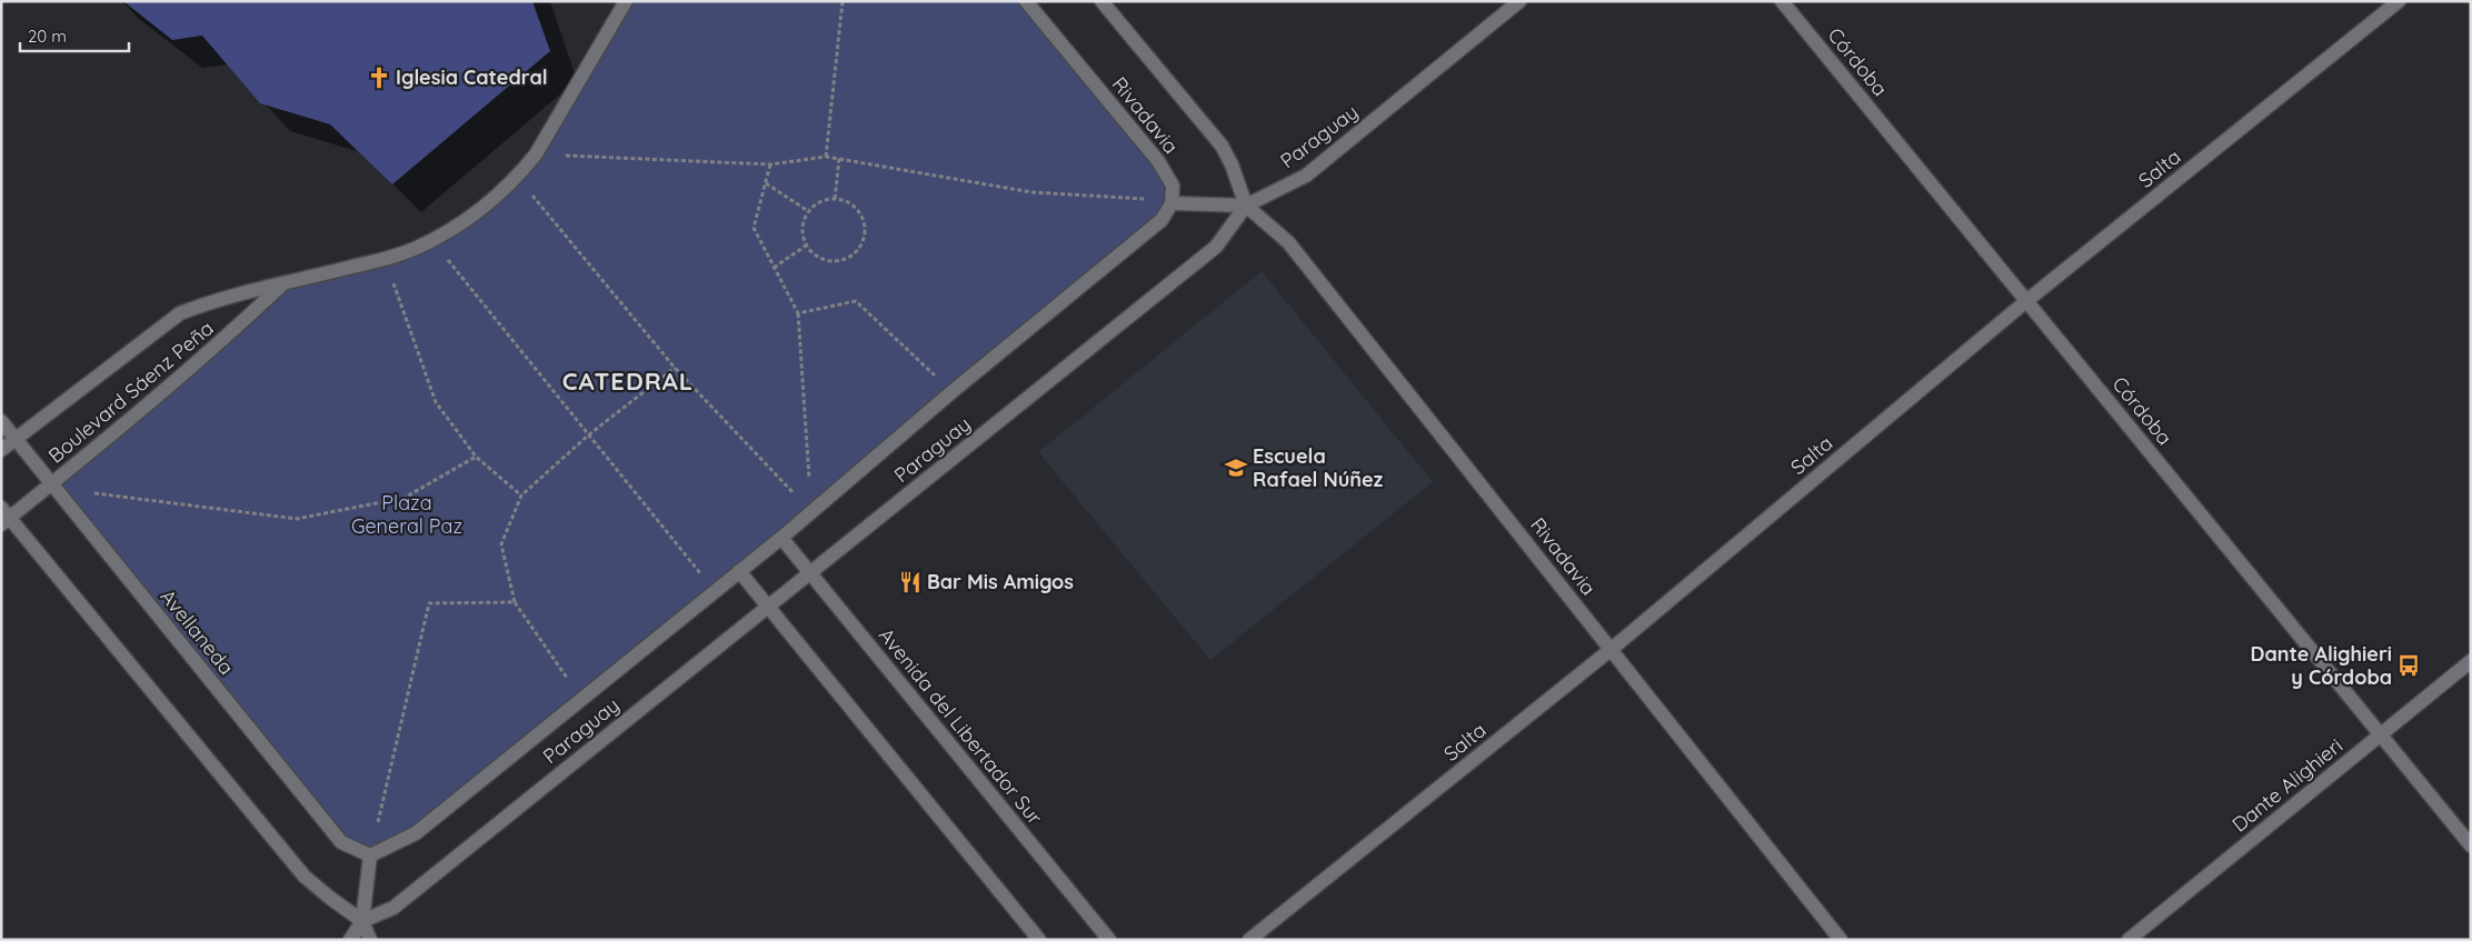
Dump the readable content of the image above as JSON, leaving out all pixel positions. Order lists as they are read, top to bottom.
{
  "streets": {
    "main road": [
      "Córdoba",
      "Rivadavia",
      "Paraguay",
      "Salta",
      "Boulevard Sáenz Peña",
      "Avellaneda",
      "Avenida del Libertador Sur",
      "Dante Alighieri"
    ]
  },
  "crossings": [
    ["Córdoba", "Salta"],
    ["Córdoba", "Dante Alighieri"],
    ["Rivadavia", "Paraguay"],
    ["Rivadavia", "Salta"],
    ["Paraguay", "Avellaneda"],
    ["Paraguay", "Avenida del Libertador Sur"],
    ["Boulevard Sáenz Peña", "Avellaneda"]
  ],
  "districts": ["CATEDRAL"],
  "parks": ["Plaza General Paz"],
  "places": {
    "church": ["Iglesia Catedral"],
    "school or university": ["Escuela Rafael Núñez"],
    "restaurant": ["Bar Mis Amigos"],
    "bus stop": ["Dante Alighieri y Córdoba"]
  },
  "scale_bar": "20 m"
}
